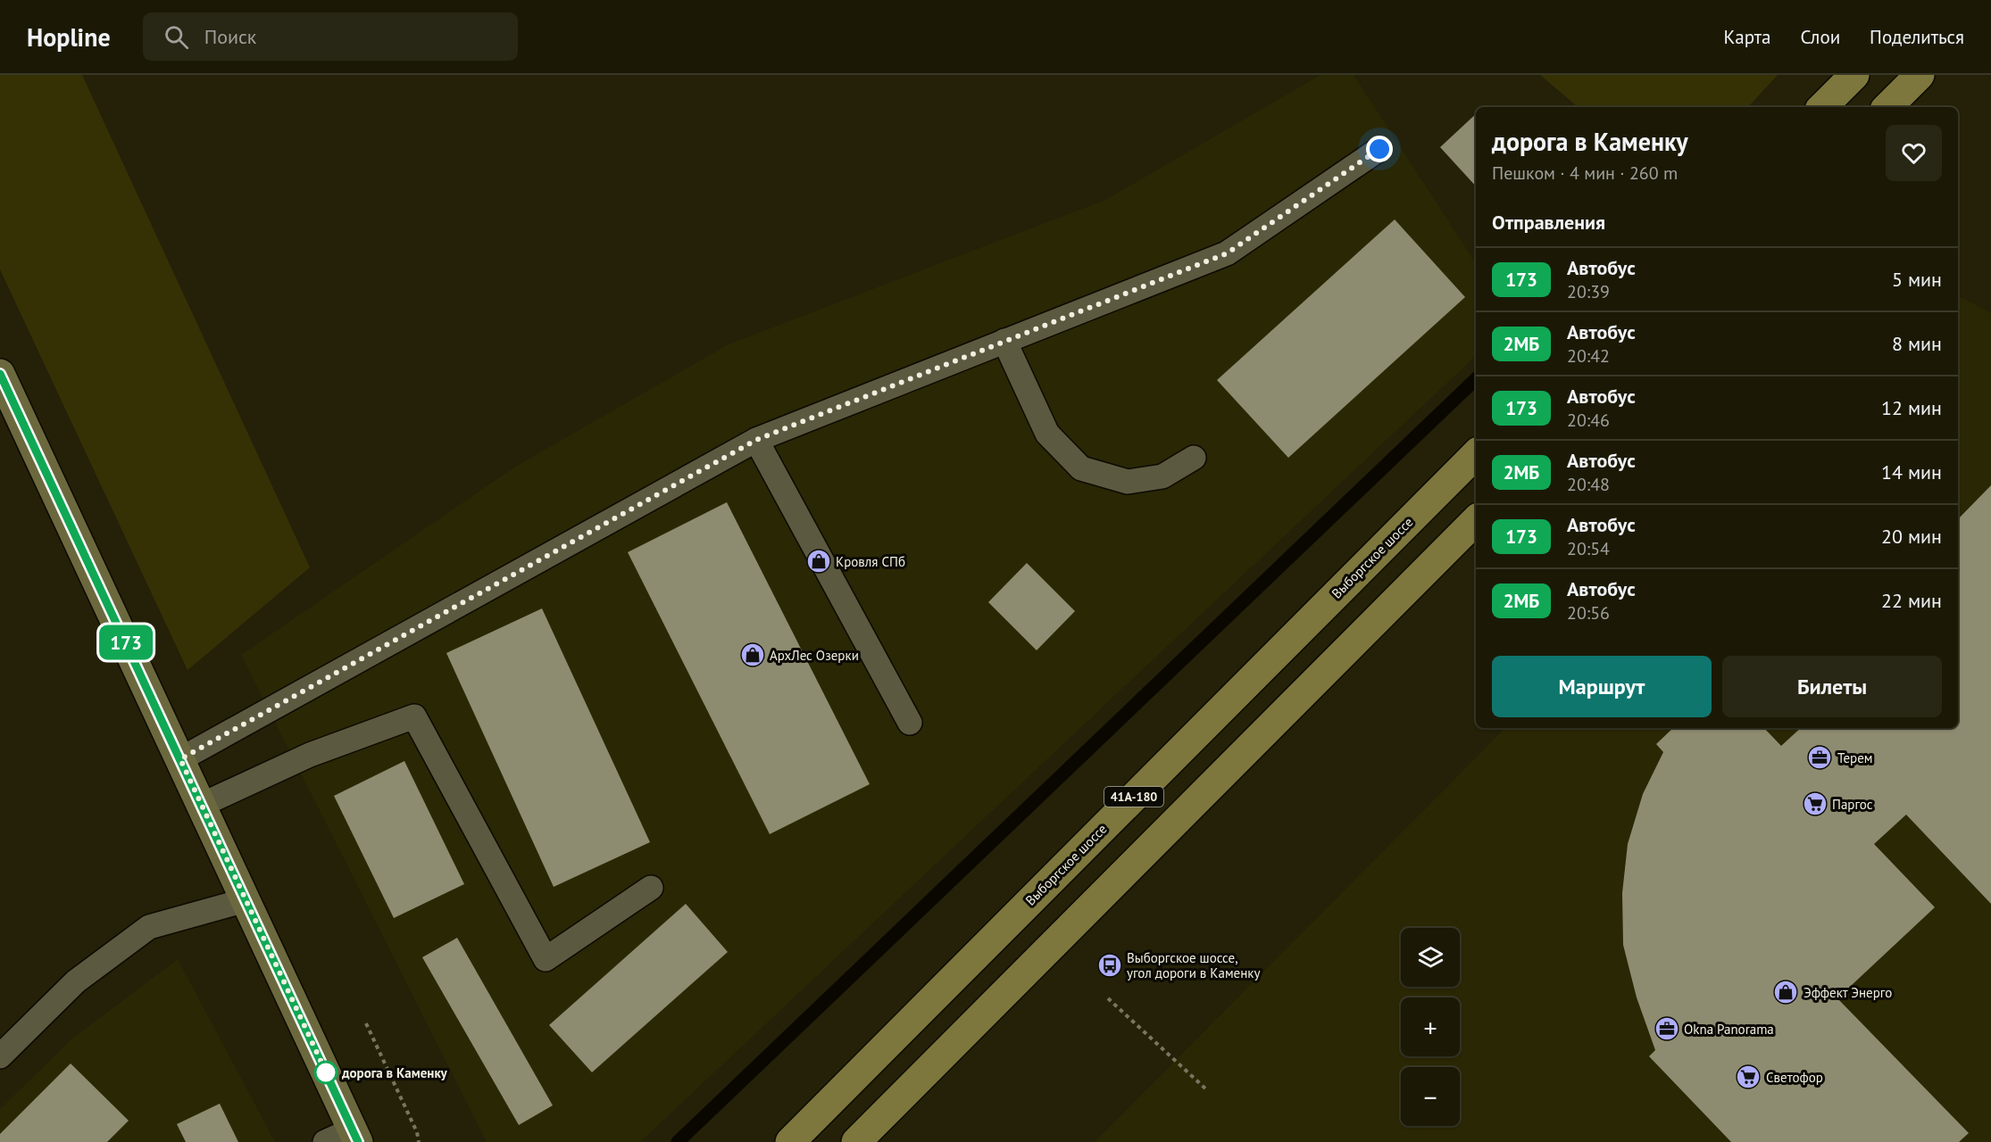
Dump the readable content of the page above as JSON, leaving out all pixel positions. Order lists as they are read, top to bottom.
{
  "streets": {
    "main road": ["Выборгское шоссе", "41А-180"]
  },
  "places": {
    "shop": ["Кровля СПб", "АрхЛес Озерки", "Эффект Энерго"],
    "office": ["Терем", "Okna Panorama"],
    "supermarket": ["Паргос", "Светофор"],
    "bus stop": ["Выборгское шоссе, угол дороги в Каменку"],
    "other": ["дорога в Каменку"]
  },
  "lines": ["bus line 173"],
  "page": {
    "header": "Hopline",
    "search": "Поиск",
    "nav": ["Карта", "Слои", "Поделиться"],
    "on_map": "173",
    "heading": [
      ["дорога в Каменку", "Пешком · 4 мин · 260 m"],
      "Отправления"
    ],
    "list": [
      {
        "mark": "173",
        "name": "Автобус",
        "note": "20:39",
        "value": "5 мин"
      },
      {
        "mark": "2МБ",
        "name": "Автобус",
        "note": "20:42",
        "value": "8 мин"
      },
      {
        "mark": "173",
        "name": "Автобус",
        "note": "20:46",
        "value": "12 мин"
      },
      {
        "mark": "2МБ",
        "name": "Автобус",
        "note": "20:48",
        "value": "14 мин"
      },
      {
        "mark": "173",
        "name": "Автобус",
        "note": "20:54",
        "value": "20 мин"
      },
      {
        "mark": "2МБ",
        "name": "Автобус",
        "note": "20:56",
        "value": "22 мин"
      }
    ],
    "buttons": ["Маршрут", "Билеты"],
    "map_buttons": ["+", "−"]
  }
}
